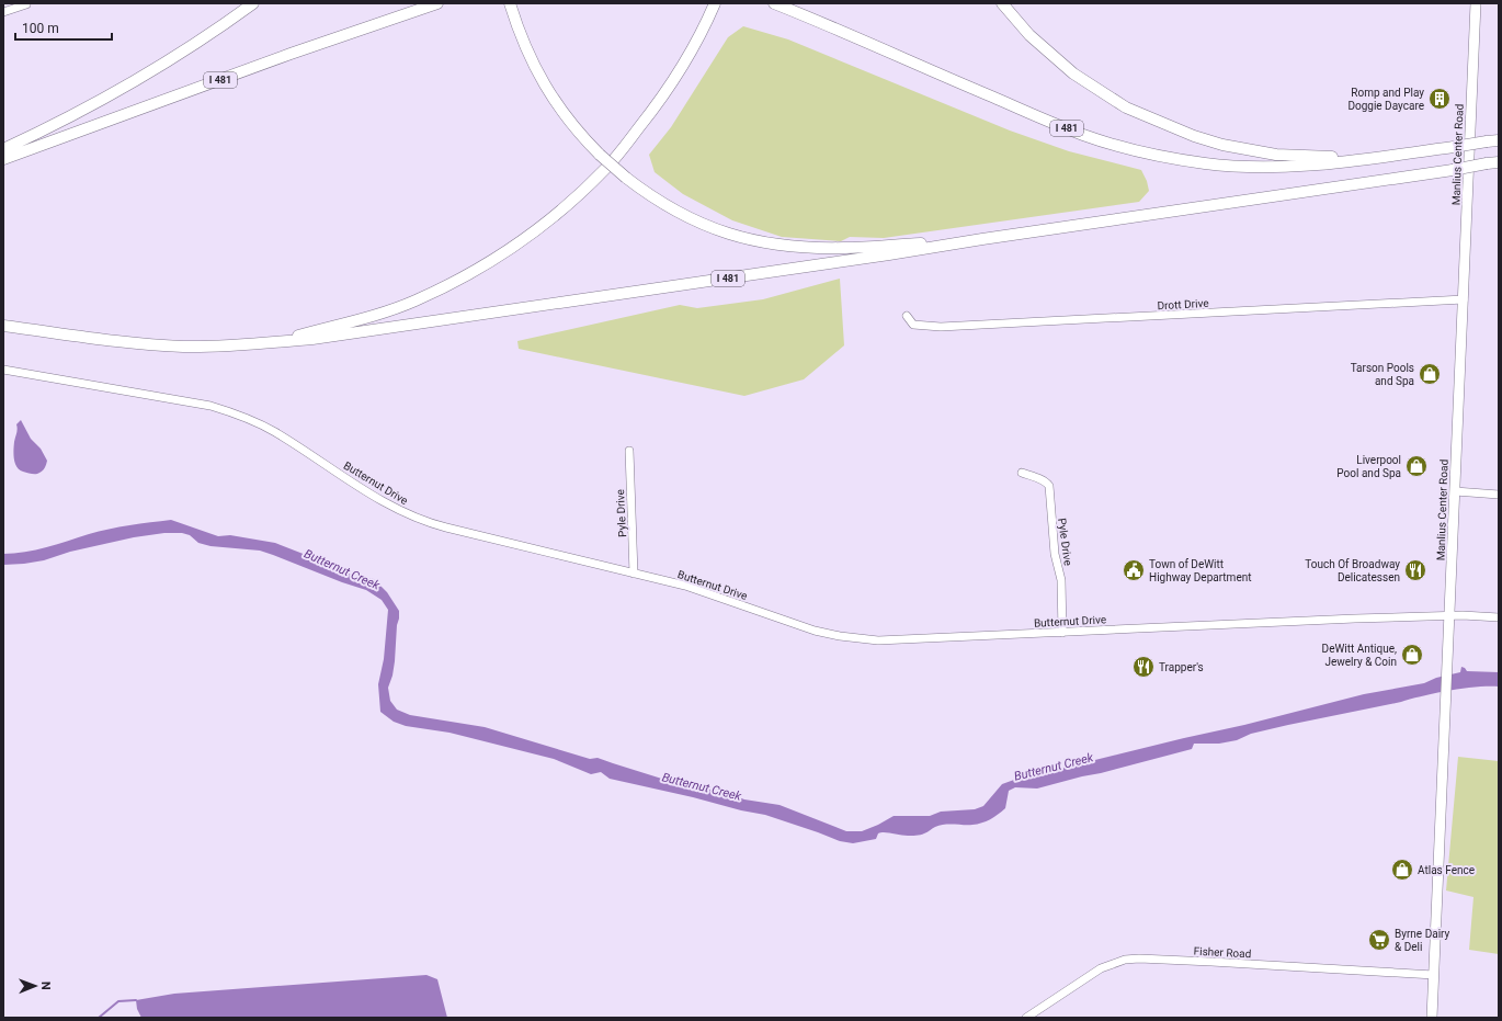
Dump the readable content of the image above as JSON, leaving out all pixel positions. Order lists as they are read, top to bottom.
{
  "streets": {
    "highway": ["I 481"],
    "main road": ["Manlius Center Road"],
    "street": [
      "Drott Drive",
      "Butternut Drive",
      "Pyle Drive",
      "Fisher Road"
    ]
  },
  "crossings": [
    ["Manlius Center Road", "Drott Drive"],
    ["Manlius Center Road", "Butternut Drive"],
    ["Manlius Center Road", "Fisher Road"],
    ["Butternut Drive", "Pyle Drive"]
  ],
  "water": ["Butternut Creek"],
  "places": {
    "building": ["Romp and Play Doggie Daycare"],
    "shop": [
      "Tarson Pools and Spa",
      "Liverpool Pool and Spa",
      "DeWitt Antique, Jewelry & Coin",
      "Atlas Fence"
    ],
    "public building": ["Town of DeWitt Highway Department"],
    "restaurant": ["Touch Of Broadway Delicatessen", "Trapper's"],
    "supermarket": ["Byrne Dairy & Deli"]
  },
  "scale_bar": "100 m",
  "north": "right"
}
